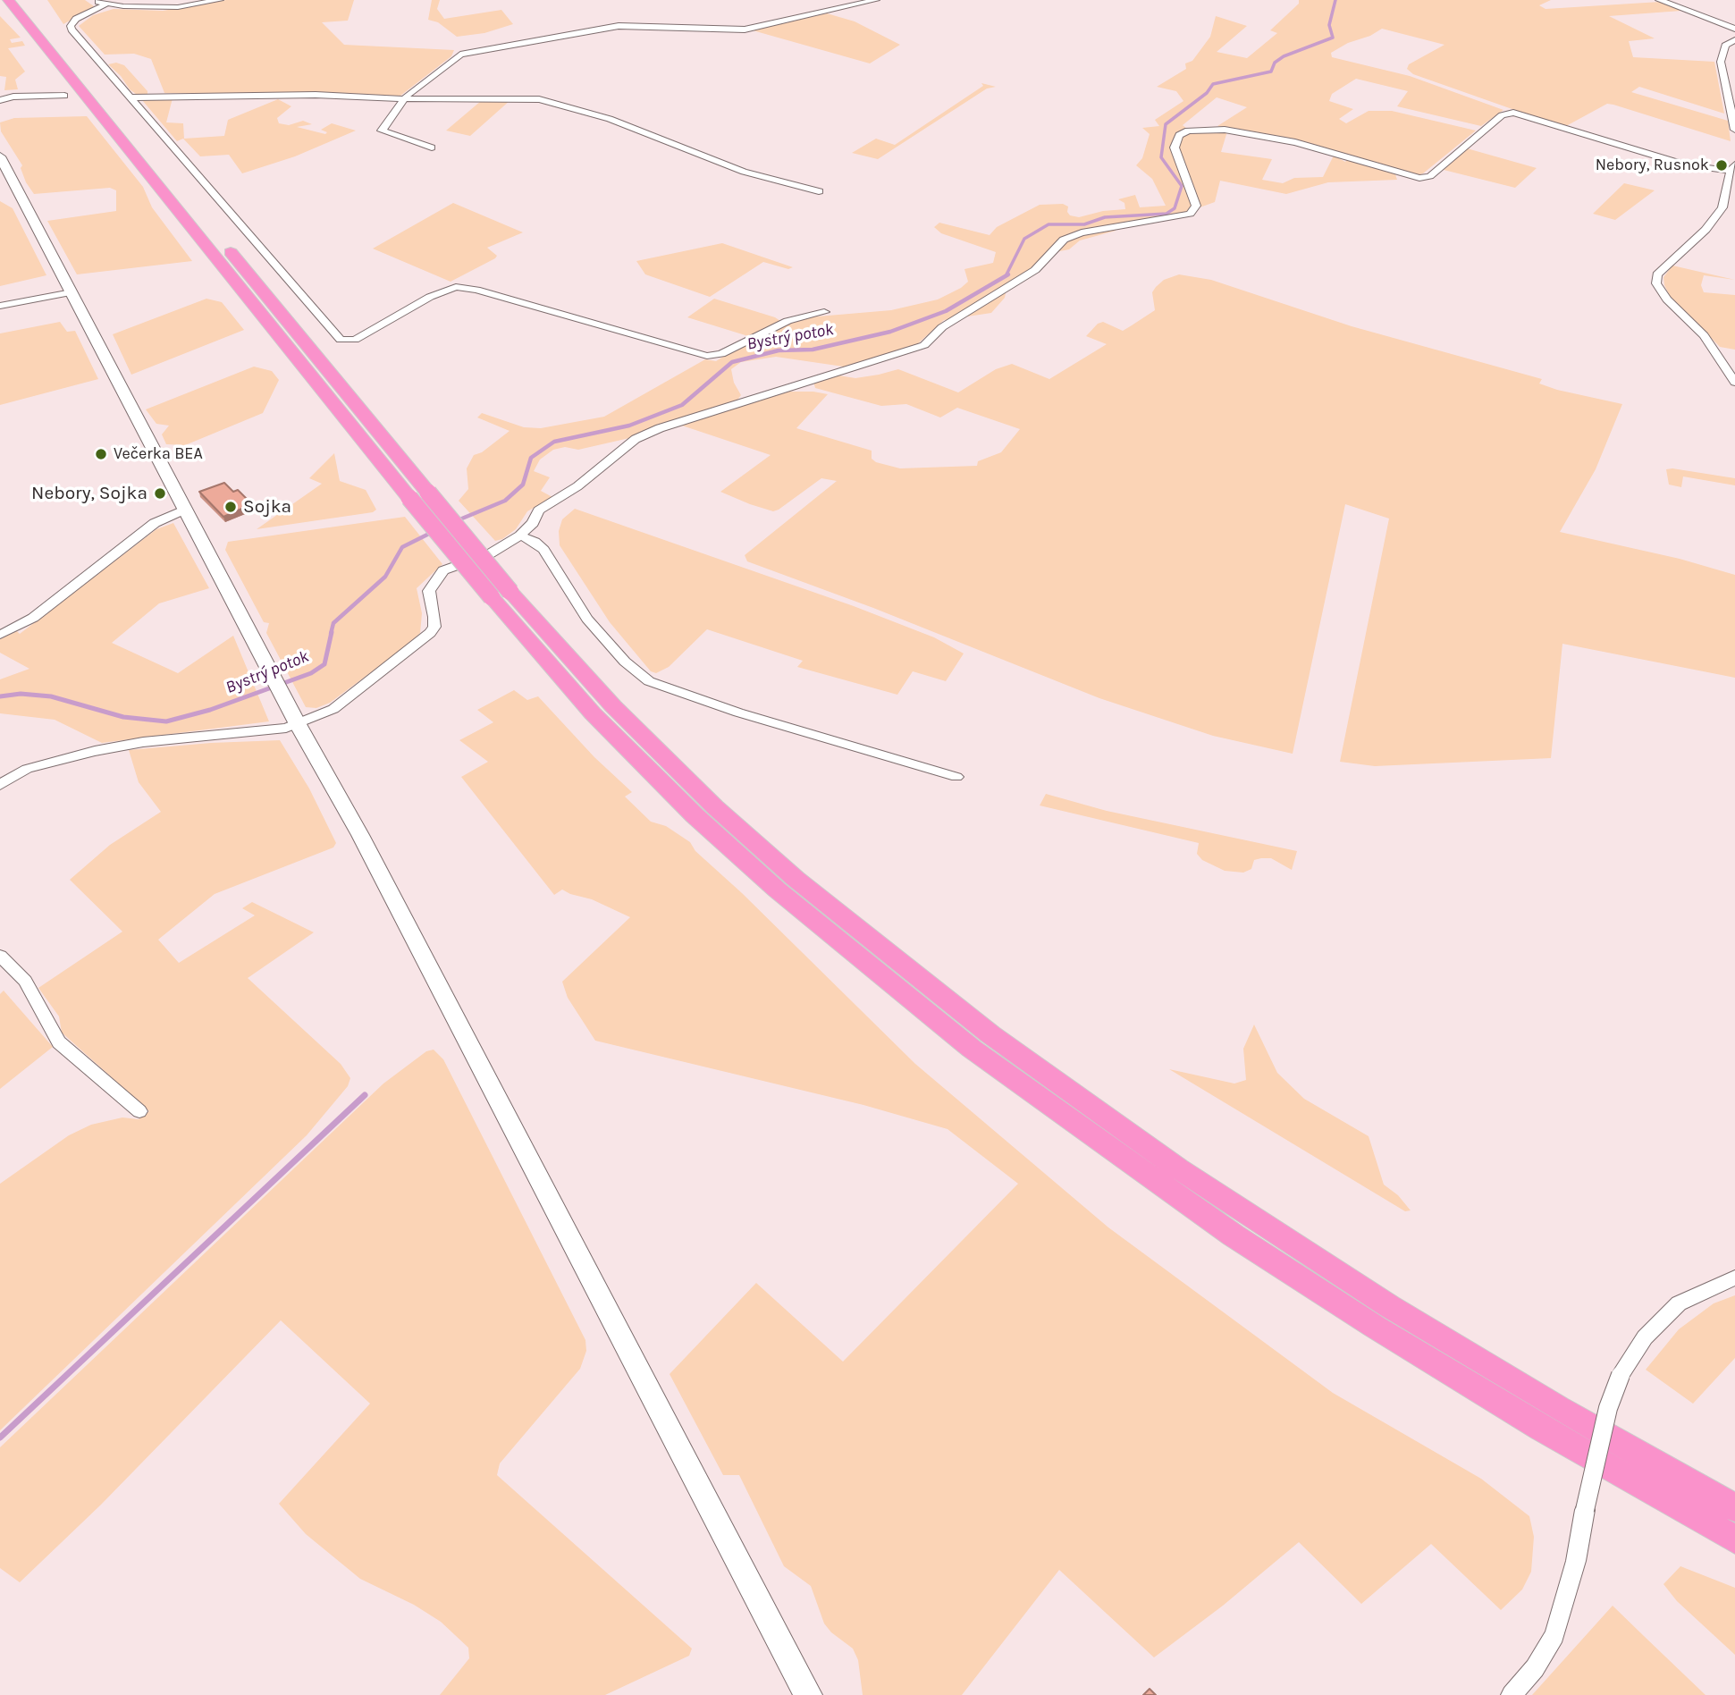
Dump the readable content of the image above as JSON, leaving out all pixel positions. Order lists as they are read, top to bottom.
{
  "water": ["Bystrý potok"],
  "places": [
    "Nebory, Rusnok",
    "Večerka BEA",
    "Nebory, Sojka",
    "Sojka"
  ]
}
